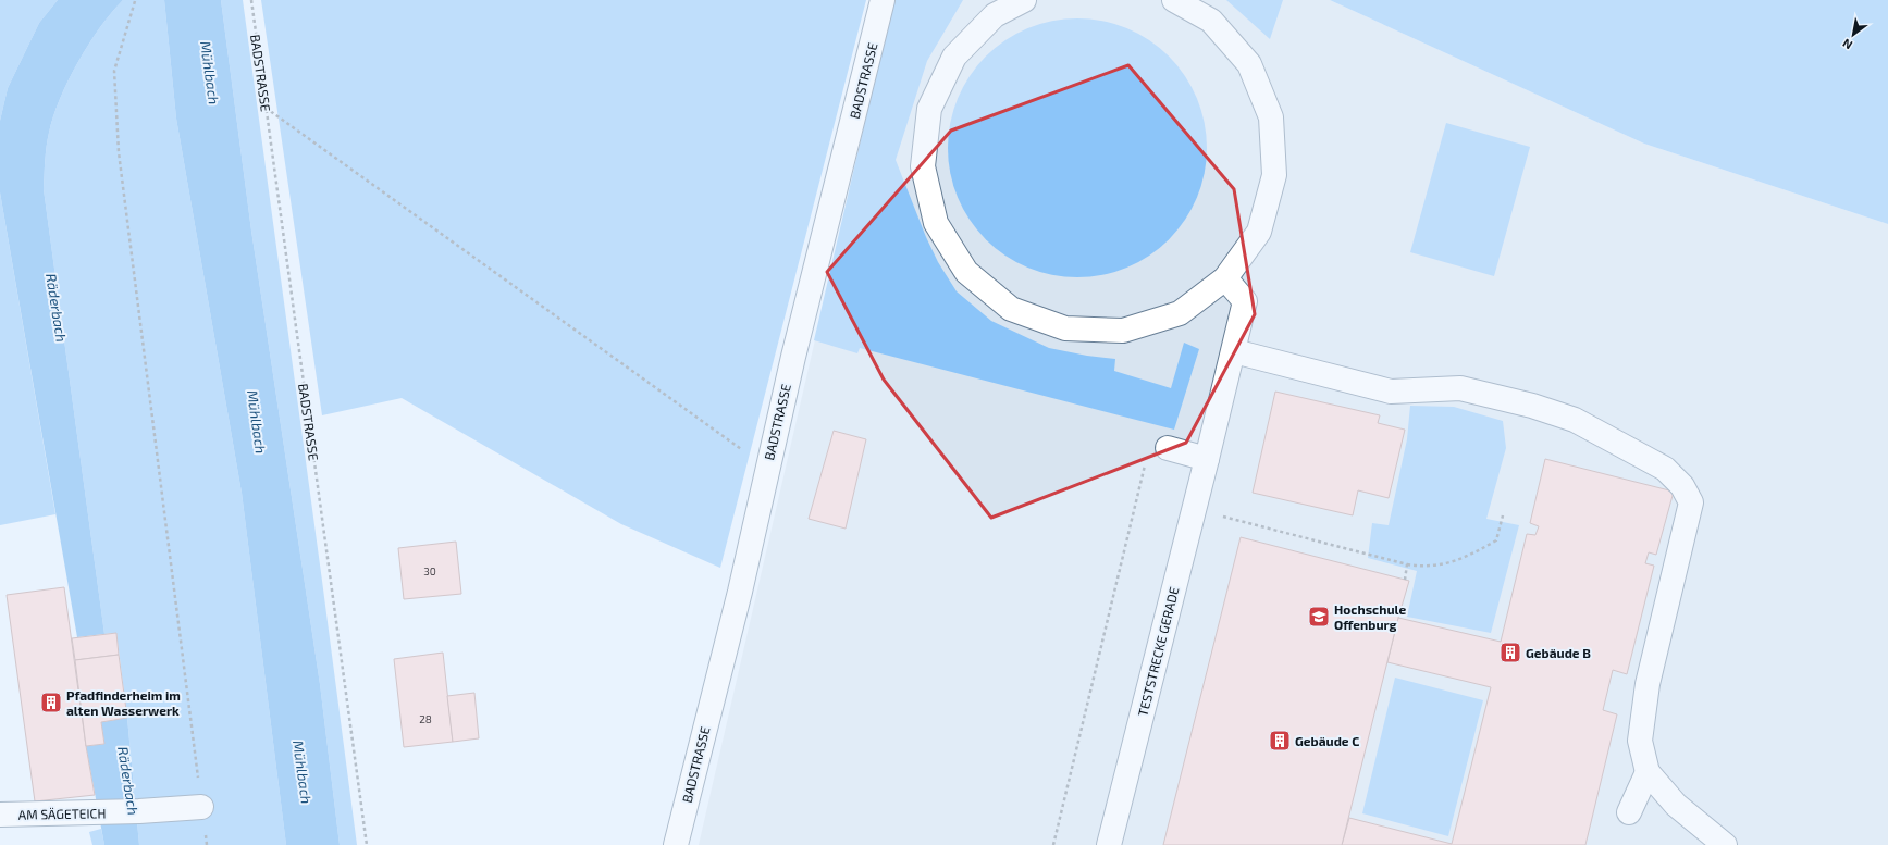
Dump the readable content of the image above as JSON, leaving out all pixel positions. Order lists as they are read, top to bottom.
{
  "streets": {
    "street": ["BADSTRASSE", "TESTSTRECKE GERADE", "AM SÄGETEICH"]
  },
  "water": ["Mühlbach", "Räderbach"],
  "places": {
    "school or university": ["Hochschule Offenburg"],
    "building": ["Gebäude B", "Pfadfinderheim im alten Wasserwerk", "Gebäude C"]
  },
  "house_numbers": ["30", "28"],
  "north": "bottom left"
}
